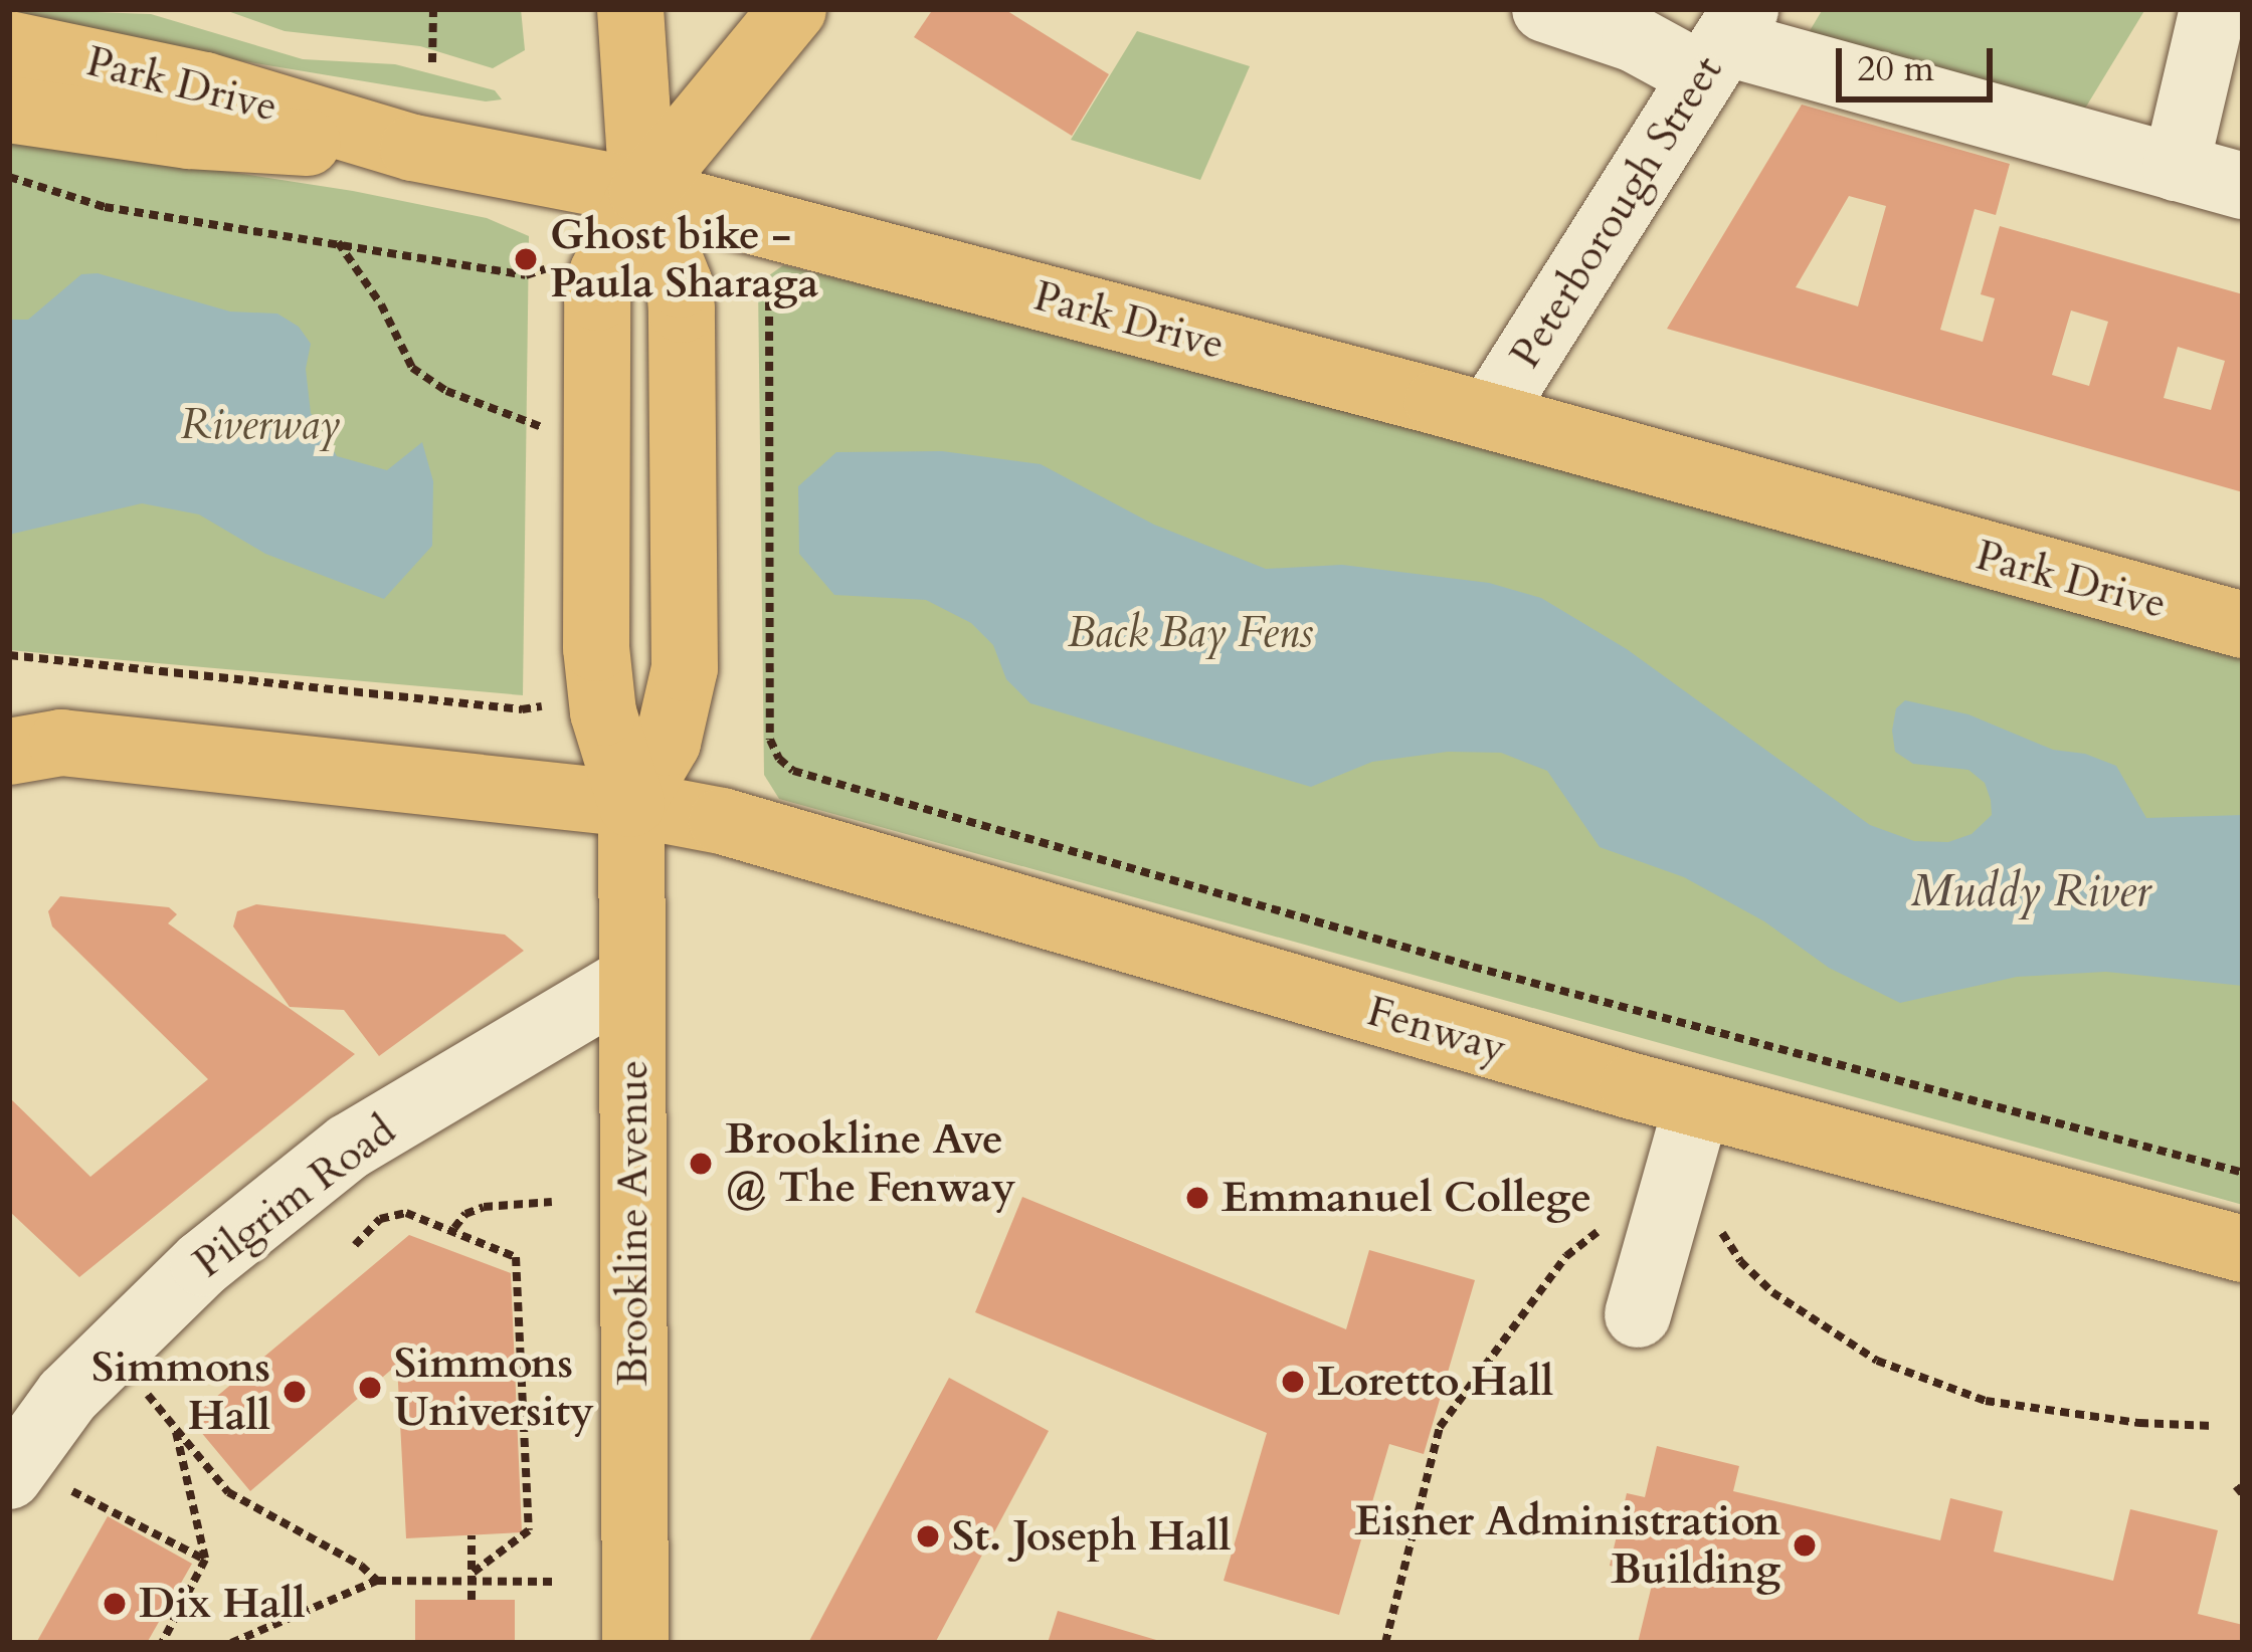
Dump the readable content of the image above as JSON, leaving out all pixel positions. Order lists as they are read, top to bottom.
{
  "streets": {
    "main road": ["Park Drive", "Fenway", "Brookline Avenue"],
    "street": ["Peterborough Street", "Pilgrim Road"]
  },
  "crossings": [
    ["Park Drive", "Peterborough Street"],
    ["Park Drive", "Brookline Avenue"],
    ["Fenway", "Brookline Avenue"],
    ["Pilgrim Road", "Brookline Avenue"]
  ],
  "water": ["Muddy River"],
  "parks": ["Riverway", "Back Bay Fens"],
  "places": [
    "Ghost bike - Paula Sharaga",
    "Brookline Ave @ The Fenway",
    "Emmanuel College",
    "Loretto Hall",
    "Simmons University",
    "Simmons Hall",
    "St. Joseph Hall",
    "Eisner Administration Building",
    "Dix Hall"
  ],
  "scale_bar": "20 m"
}
